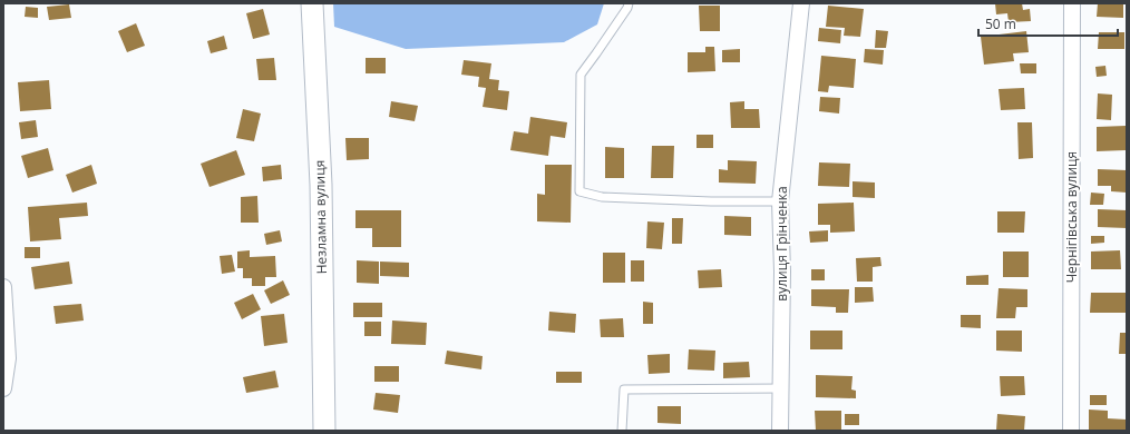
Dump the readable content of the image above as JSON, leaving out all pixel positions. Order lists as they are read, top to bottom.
{
  "streets": {
    "street": ["Незламна вулиця", "Чернігівська вулиця", "вулиця Грінченка"]
  },
  "scale_bar": "50 m"
}
